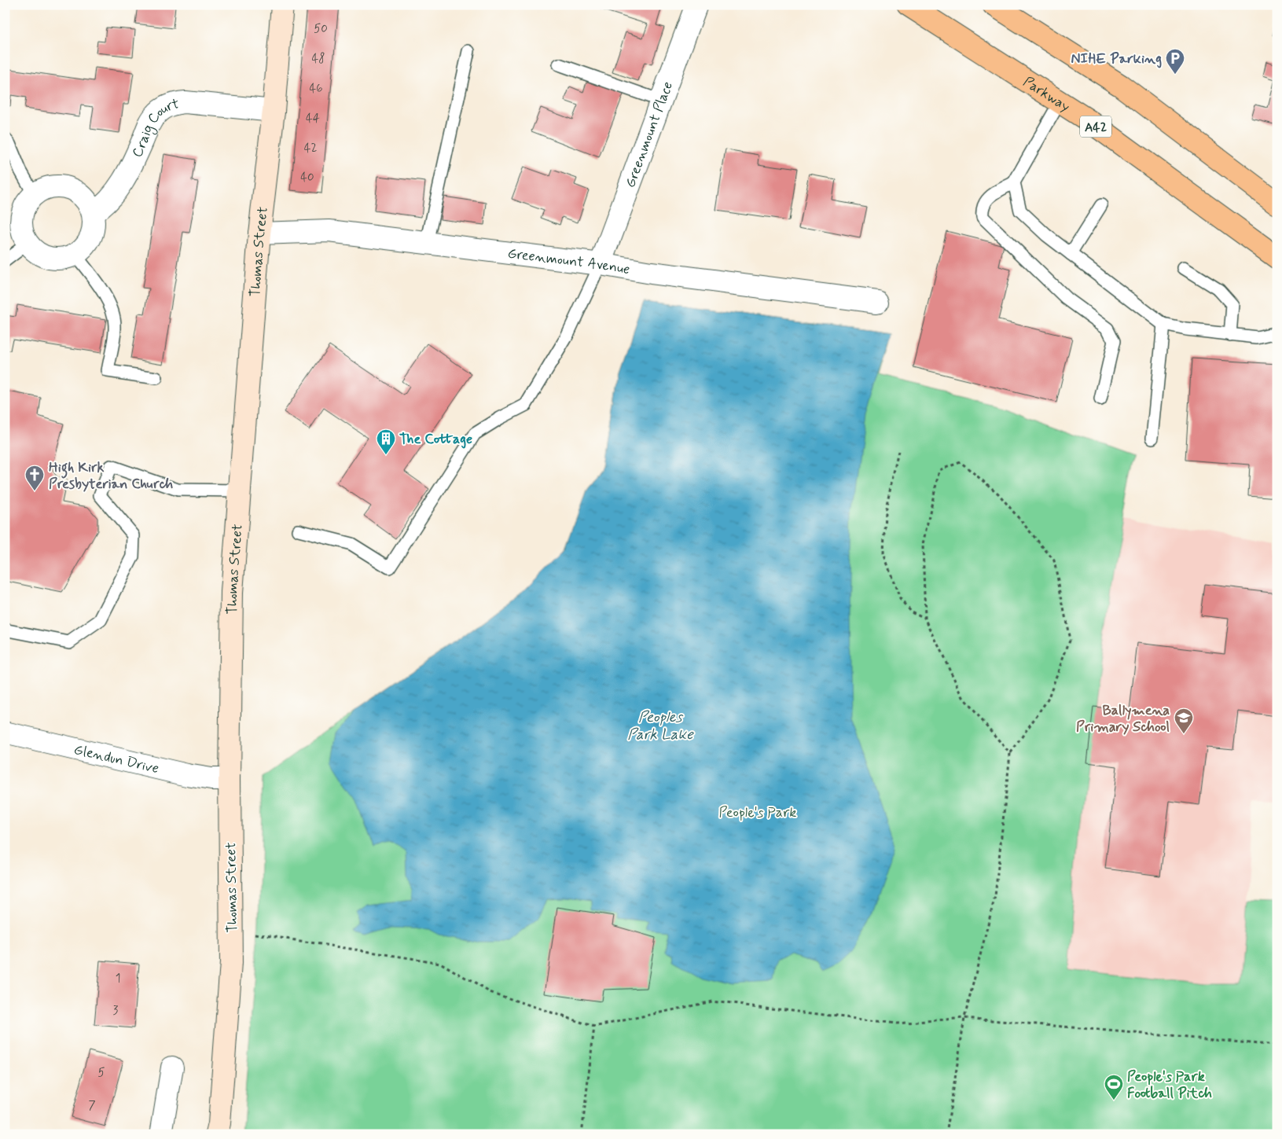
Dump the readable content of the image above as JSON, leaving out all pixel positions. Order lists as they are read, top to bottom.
{
  "streets": {
    "main road": ["Parkway", "A42"],
    "street": [
      "Craig Court",
      "Greenmount Place",
      "Thomas Street",
      "Greenmount Avenue",
      "Glendun Drive"
    ]
  },
  "crossings": [
    ["Craig Court", "Thomas Street"],
    ["Greenmount Place", "Greenmount Avenue"],
    ["Thomas Street", "Greenmount Avenue"],
    ["Thomas Street", "Glendun Drive"]
  ],
  "water": ["Peoples Park Lake"],
  "parks": ["People's Park"],
  "places": {
    "parking": ["NIHE Parking"],
    "building": ["The Cottage"],
    "church": ["High Kirk Presbyterian Church"],
    "school or university": ["Ballymena Primary School"],
    "sports": ["People's Park Football Pitch"]
  },
  "house_numbers": [
    "50",
    "48",
    "46",
    "44",
    "42",
    "40",
    "1",
    "3",
    "5",
    "7"
  ]
}
